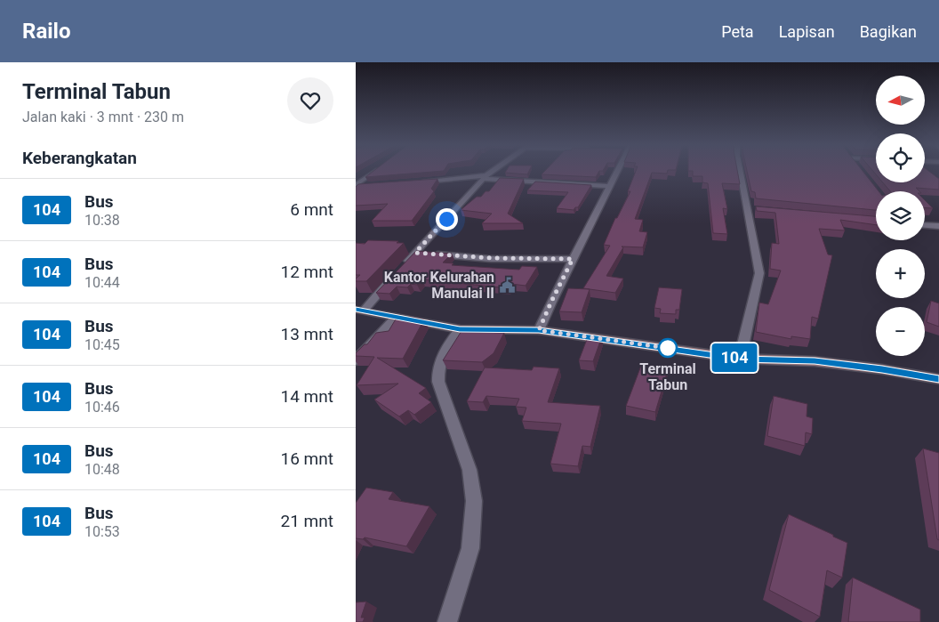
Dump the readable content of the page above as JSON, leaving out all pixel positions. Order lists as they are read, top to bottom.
{
  "places": {
    "public building": ["Kantor Kelurahan Manulai II"],
    "other": ["Terminal Tabun"]
  },
  "lines": ["bus line 104"],
  "north": "left",
  "page": {
    "header": "Railo",
    "nav": ["Peta", "Lapisan", "Bagikan"],
    "heading": [
      ["Terminal Tabun", "Jalan kaki · 3 mnt · 230 m"],
      "Keberangkatan"
    ],
    "on_map": "104",
    "map_buttons": ["+", "−"],
    "list": [
      {
        "mark": "104",
        "name": "Bus",
        "note": "10:38",
        "value": "6 mnt"
      },
      {
        "mark": "104",
        "name": "Bus",
        "note": "10:44",
        "value": "12 mnt"
      },
      {
        "mark": "104",
        "name": "Bus",
        "note": "10:45",
        "value": "13 mnt"
      },
      {
        "mark": "104",
        "name": "Bus",
        "note": "10:46",
        "value": "14 mnt"
      },
      {
        "mark": "104",
        "name": "Bus",
        "note": "10:48",
        "value": "16 mnt"
      },
      {
        "mark": "104",
        "name": "Bus",
        "note": "10:53",
        "value": "21 mnt"
      }
    ]
  }
}
